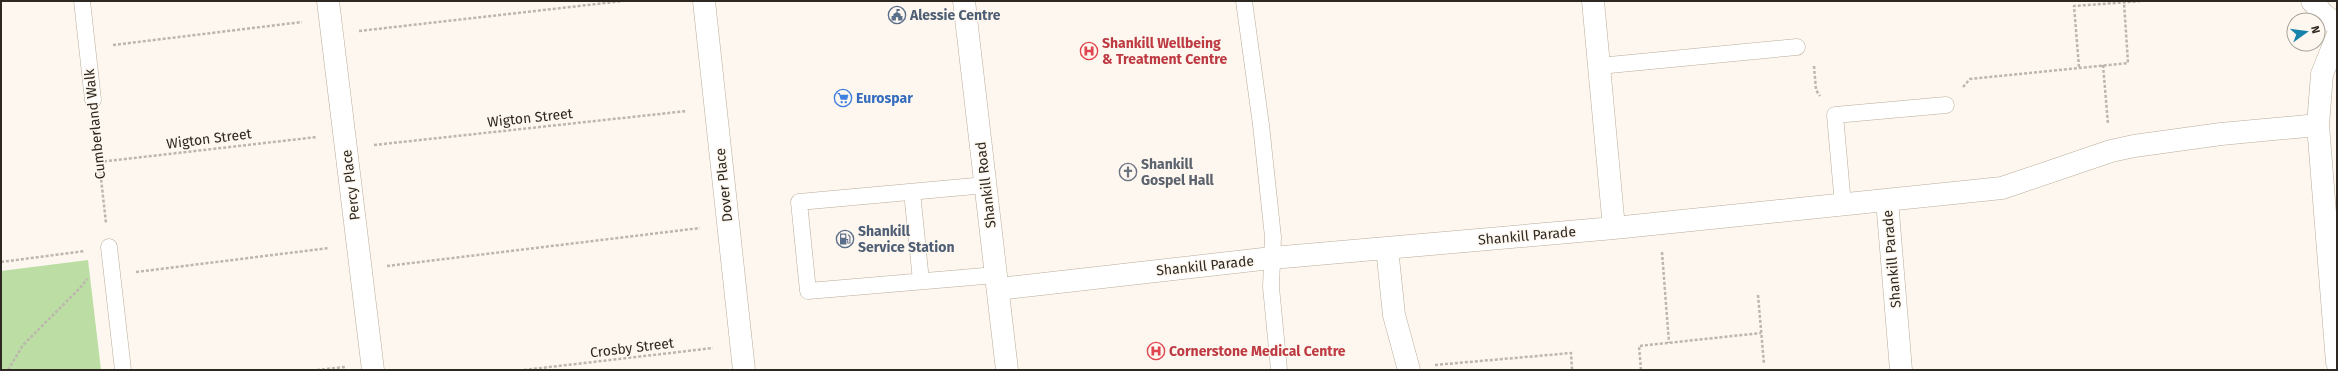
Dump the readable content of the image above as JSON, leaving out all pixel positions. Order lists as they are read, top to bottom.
{
  "streets": {
    "street": [
      "Percy Place",
      "Dover Place",
      "Shankill Road",
      "Shankill Parade"
    ],
    "lane": ["Cumberland Walk"],
    "path": ["Wigton Street", "Crosby Street"]
  },
  "crossings": [
    ["Wigton Street", "Cumberland Walk"],
    ["Wigton Street", "Percy Place"],
    ["Wigton Street", "Dover Place"],
    ["Dover Place", "Crosby Street"],
    ["Shankill Road", "Shankill Parade"]
  ],
  "places": {
    "public building": ["Alessie Centre"],
    "hospital": ["Shankill Wellbeing & Treatment Centre", "Cornerstone Medical Centre"],
    "supermarket": ["Eurospar"],
    "church": ["Shankill Gospel Hall"],
    "fuel station": ["Shankill Service Station"]
  },
  "north": "right"
}
